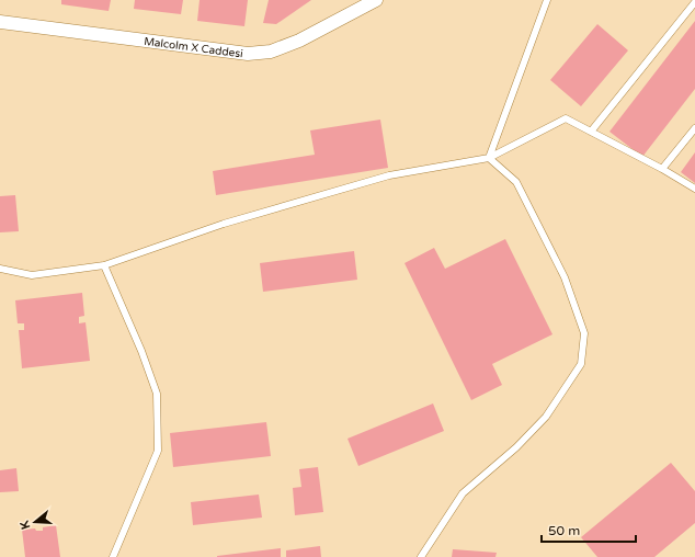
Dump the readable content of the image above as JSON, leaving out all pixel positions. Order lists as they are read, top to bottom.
{
  "streets": {
    "street": ["Malcolm X Caddesi"]
  },
  "scale_bar": "50 m",
  "north": "left"
}
